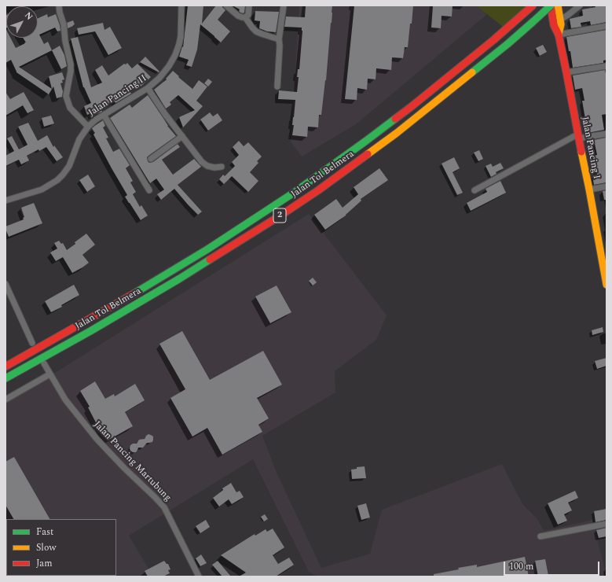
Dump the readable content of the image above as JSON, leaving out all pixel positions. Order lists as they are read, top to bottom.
{
  "streets": {
    "main road": ["Jalan Pancing I", "Jalan Tol Belmera", "2"],
    "street": ["Jalan Pancing II", "Jalan Pancing Martubung"]
  },
  "crossings": [
    ["Jalan Pancing I", "Jalan Tol Belmera"]
  ],
  "legend": ["Fast", "Slow", "Jam"],
  "scale_bar": "100 m",
  "north": "top right"
}
